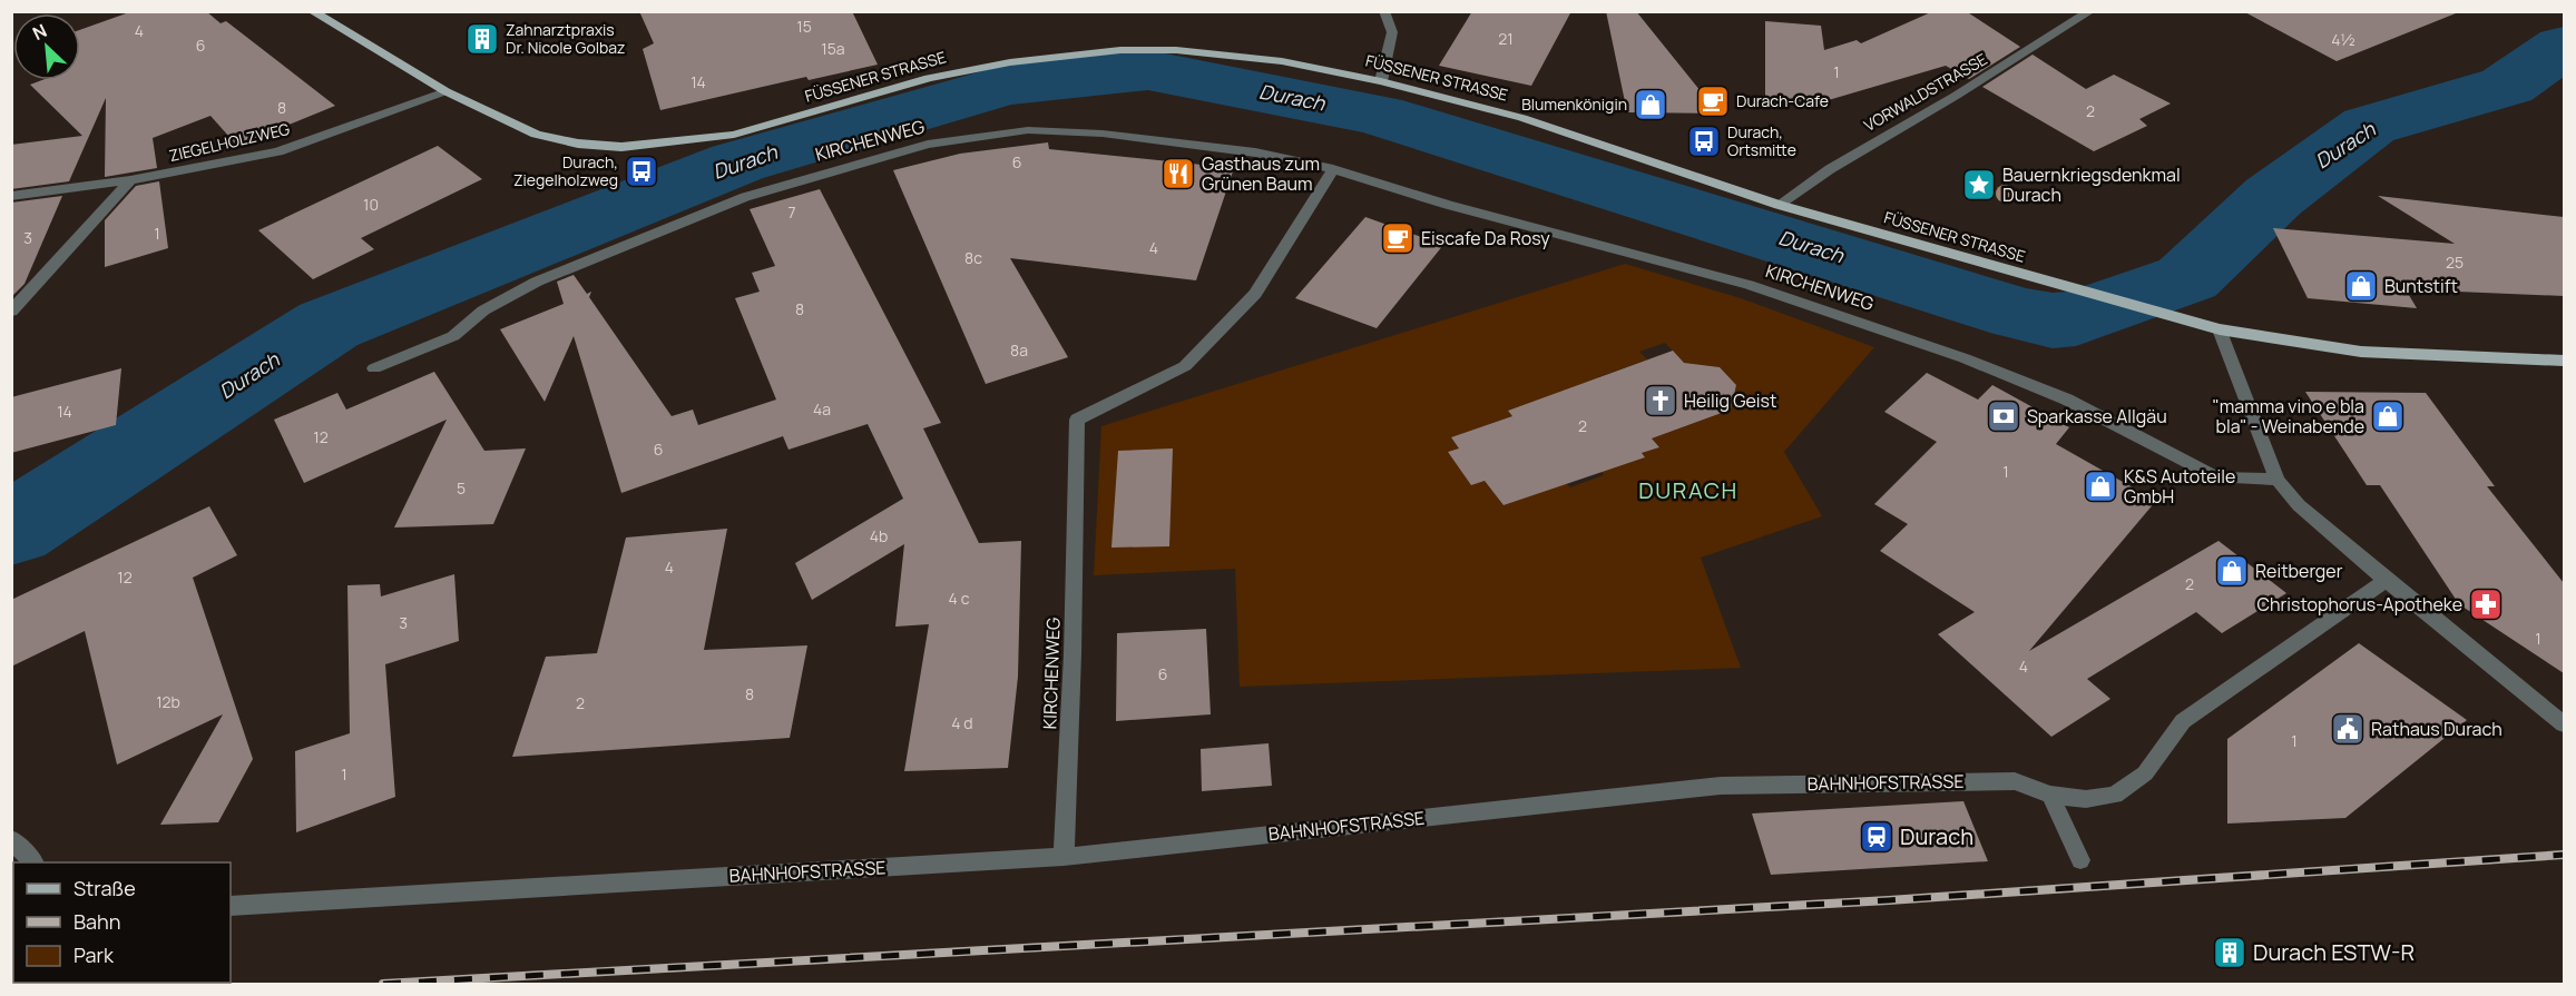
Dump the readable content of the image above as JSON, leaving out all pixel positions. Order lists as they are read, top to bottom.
{
  "streets": {
    "main road": ["FÜSSENER STRASSE"],
    "street": [
      "VORWALDSTRASSE",
      "KIRCHENWEG",
      "ZIEGELHOLZWEG",
      "BAHNHOFSTRASSE"
    ]
  },
  "crossings": [
    ["FÜSSENER STRASSE", "VORWALDSTRASSE"],
    ["FÜSSENER STRASSE", "ZIEGELHOLZWEG"],
    ["KIRCHENWEG", "BAHNHOFSTRASSE"]
  ],
  "districts": ["DURACH"],
  "water": ["Durach"],
  "places": {
    "building": ["Zahnarztpraxis Dr. Nicole Golbaz", "Durach ESTW-R"],
    "cafe": ["Durach-Cafe", "Eiscafe Da Rosy"],
    "shop": [
      "Blumenkönigin",
      "Buntstift",
      "\"mamma vino e bla bla\" - Weinabende",
      "K&S Autoteile GmbH",
      "Reitberger"
    ],
    "bus stop": ["Durach, Ortsmitte", "Durach, Ziegelholzweg"],
    "restaurant": ["Gasthaus zum Grünen Baum"],
    "place": ["Bauernkriegsdenkmal Durach"],
    "church": ["Heilig Geist"],
    "bank": ["Sparkasse Allgäu"],
    "pharmacy": ["Christophorus-Apotheke"],
    "public building": ["Rathaus Durach"],
    "station": ["Durach"]
  },
  "house_numbers": [
    "15",
    "4",
    "21",
    "4½",
    "6",
    "15a",
    "1",
    "14",
    "8",
    "2",
    "6",
    "10",
    "7",
    "1",
    "3",
    "4",
    "8c",
    "25",
    "8",
    "8a",
    "4a",
    "14",
    "2",
    "12",
    "6",
    "1",
    "5",
    "4b",
    "4",
    "12",
    "2",
    "4 c",
    "3",
    "1",
    "4",
    "6",
    "8",
    "12b",
    "2",
    "4 d",
    "1",
    "1"
  ],
  "legend": ["Straße", "Bahn", "Park"],
  "north": "top left"
}
